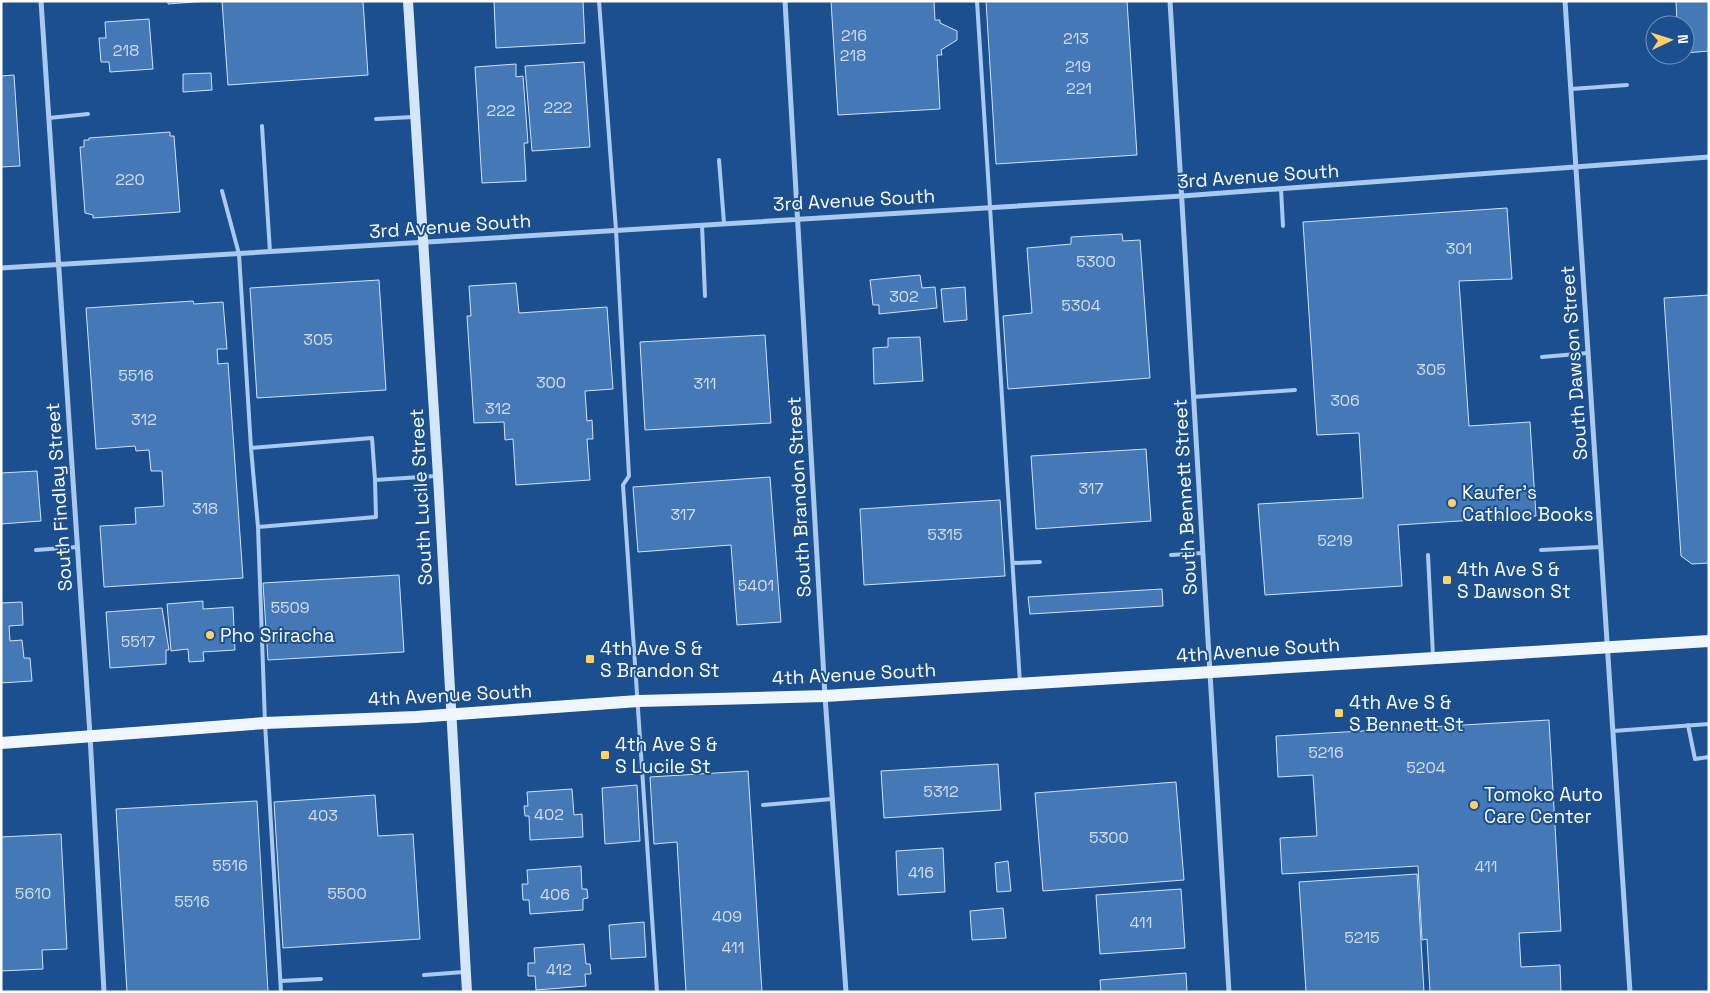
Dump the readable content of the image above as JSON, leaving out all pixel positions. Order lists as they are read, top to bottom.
{
  "streets": {
    "main road": ["4th Avenue South"],
    "street": [
      "3rd Avenue South",
      "South Dawson Street",
      "South Findlay Street",
      "South Lucile Street",
      "South Brandon Street",
      "South Bennett Street"
    ]
  },
  "crossings": [
    ["3rd Avenue South", "South Dawson Street"],
    ["3rd Avenue South", "South Findlay Street"],
    ["3rd Avenue South", "South Lucile Street"],
    ["3rd Avenue South", "South Brandon Street"],
    ["3rd Avenue South", "South Bennett Street"],
    ["South Dawson Street", "4th Avenue South"],
    ["South Findlay Street", "4th Avenue South"],
    ["South Lucile Street", "4th Avenue South"],
    ["South Brandon Street", "4th Avenue South"],
    ["South Bennett Street", "4th Avenue South"]
  ],
  "places": {
    "other": ["Kaufer's Cathloc Books", "Pho Sriracha", "Tomoko Auto Care Center"],
    "transit": [
      "4th Ave S & S Dawson St",
      "4th Ave S & S Brandon St",
      "4th Ave S & S Bennett St",
      "4th Ave S & S Lucile St"
    ]
  },
  "house_numbers": [
    "216",
    "213",
    "218",
    "218",
    "219",
    "221",
    "222",
    "222",
    "220",
    "301",
    "5300",
    "302",
    "5304",
    "305",
    "305",
    "5516",
    "300",
    "311",
    "306",
    "312",
    "312",
    "317",
    "318",
    "317",
    "5315",
    "5219",
    "5401",
    "5509",
    "5517",
    "5216",
    "5204",
    "5312",
    "402",
    "403",
    "5300",
    "5516",
    "411",
    "416",
    "5610",
    "5500",
    "406",
    "5516",
    "409",
    "411",
    "5215",
    "411",
    "412"
  ],
  "north": "right"
}
